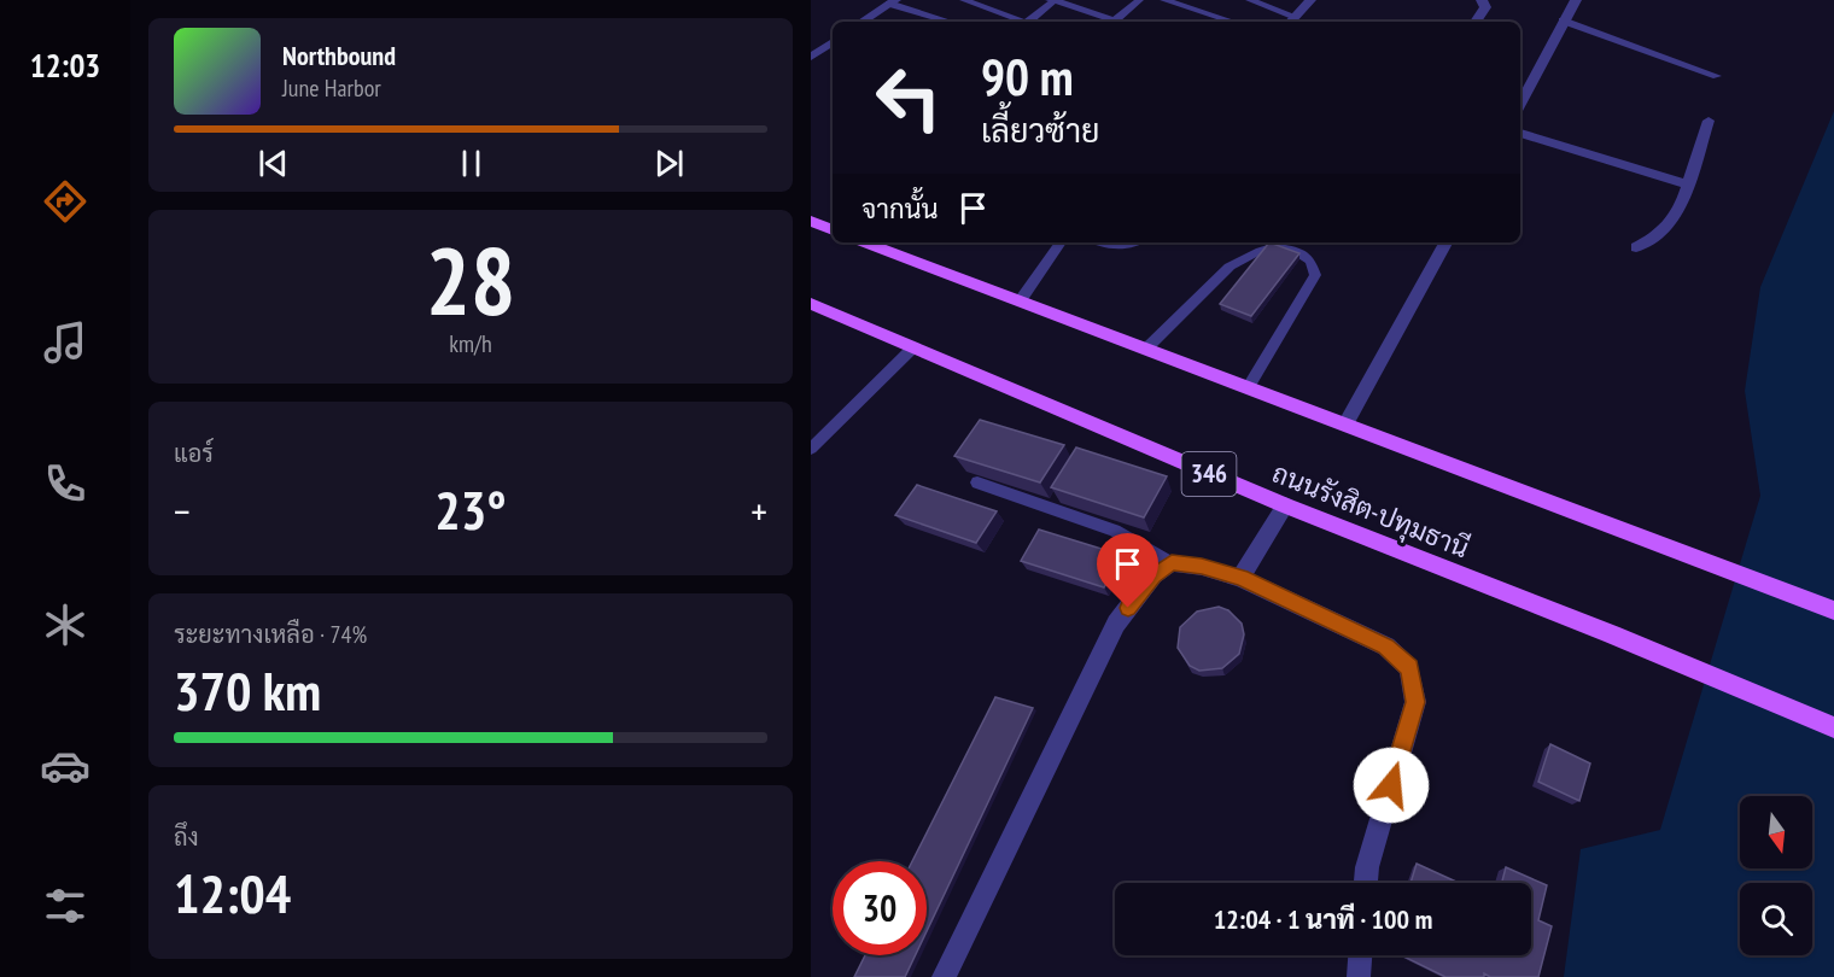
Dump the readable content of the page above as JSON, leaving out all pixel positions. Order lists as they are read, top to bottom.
{
  "streets": {
    "main road": ["346", "ถนนรังสิต-ปทุมธานี"]
  },
  "north": "bottom",
  "page": {
    "tabs": "12:03",
    "turn": ["90 m", "เลี้ยวซ้าย"],
    "song": ["Northbound", "June Harbor"],
    "then": "จากนั้น",
    "tile": [
      ["28", "km/h"],
      "แอร์",
      ["ระยะทางเหลือ · 74%", "370 km"],
      ["ถึง", "12:04"]
    ],
    "heat": ["−", "23°", "+"],
    "limit": "30",
    "trip": "12:04 · 1 นาที · 100 m"
  }
}
